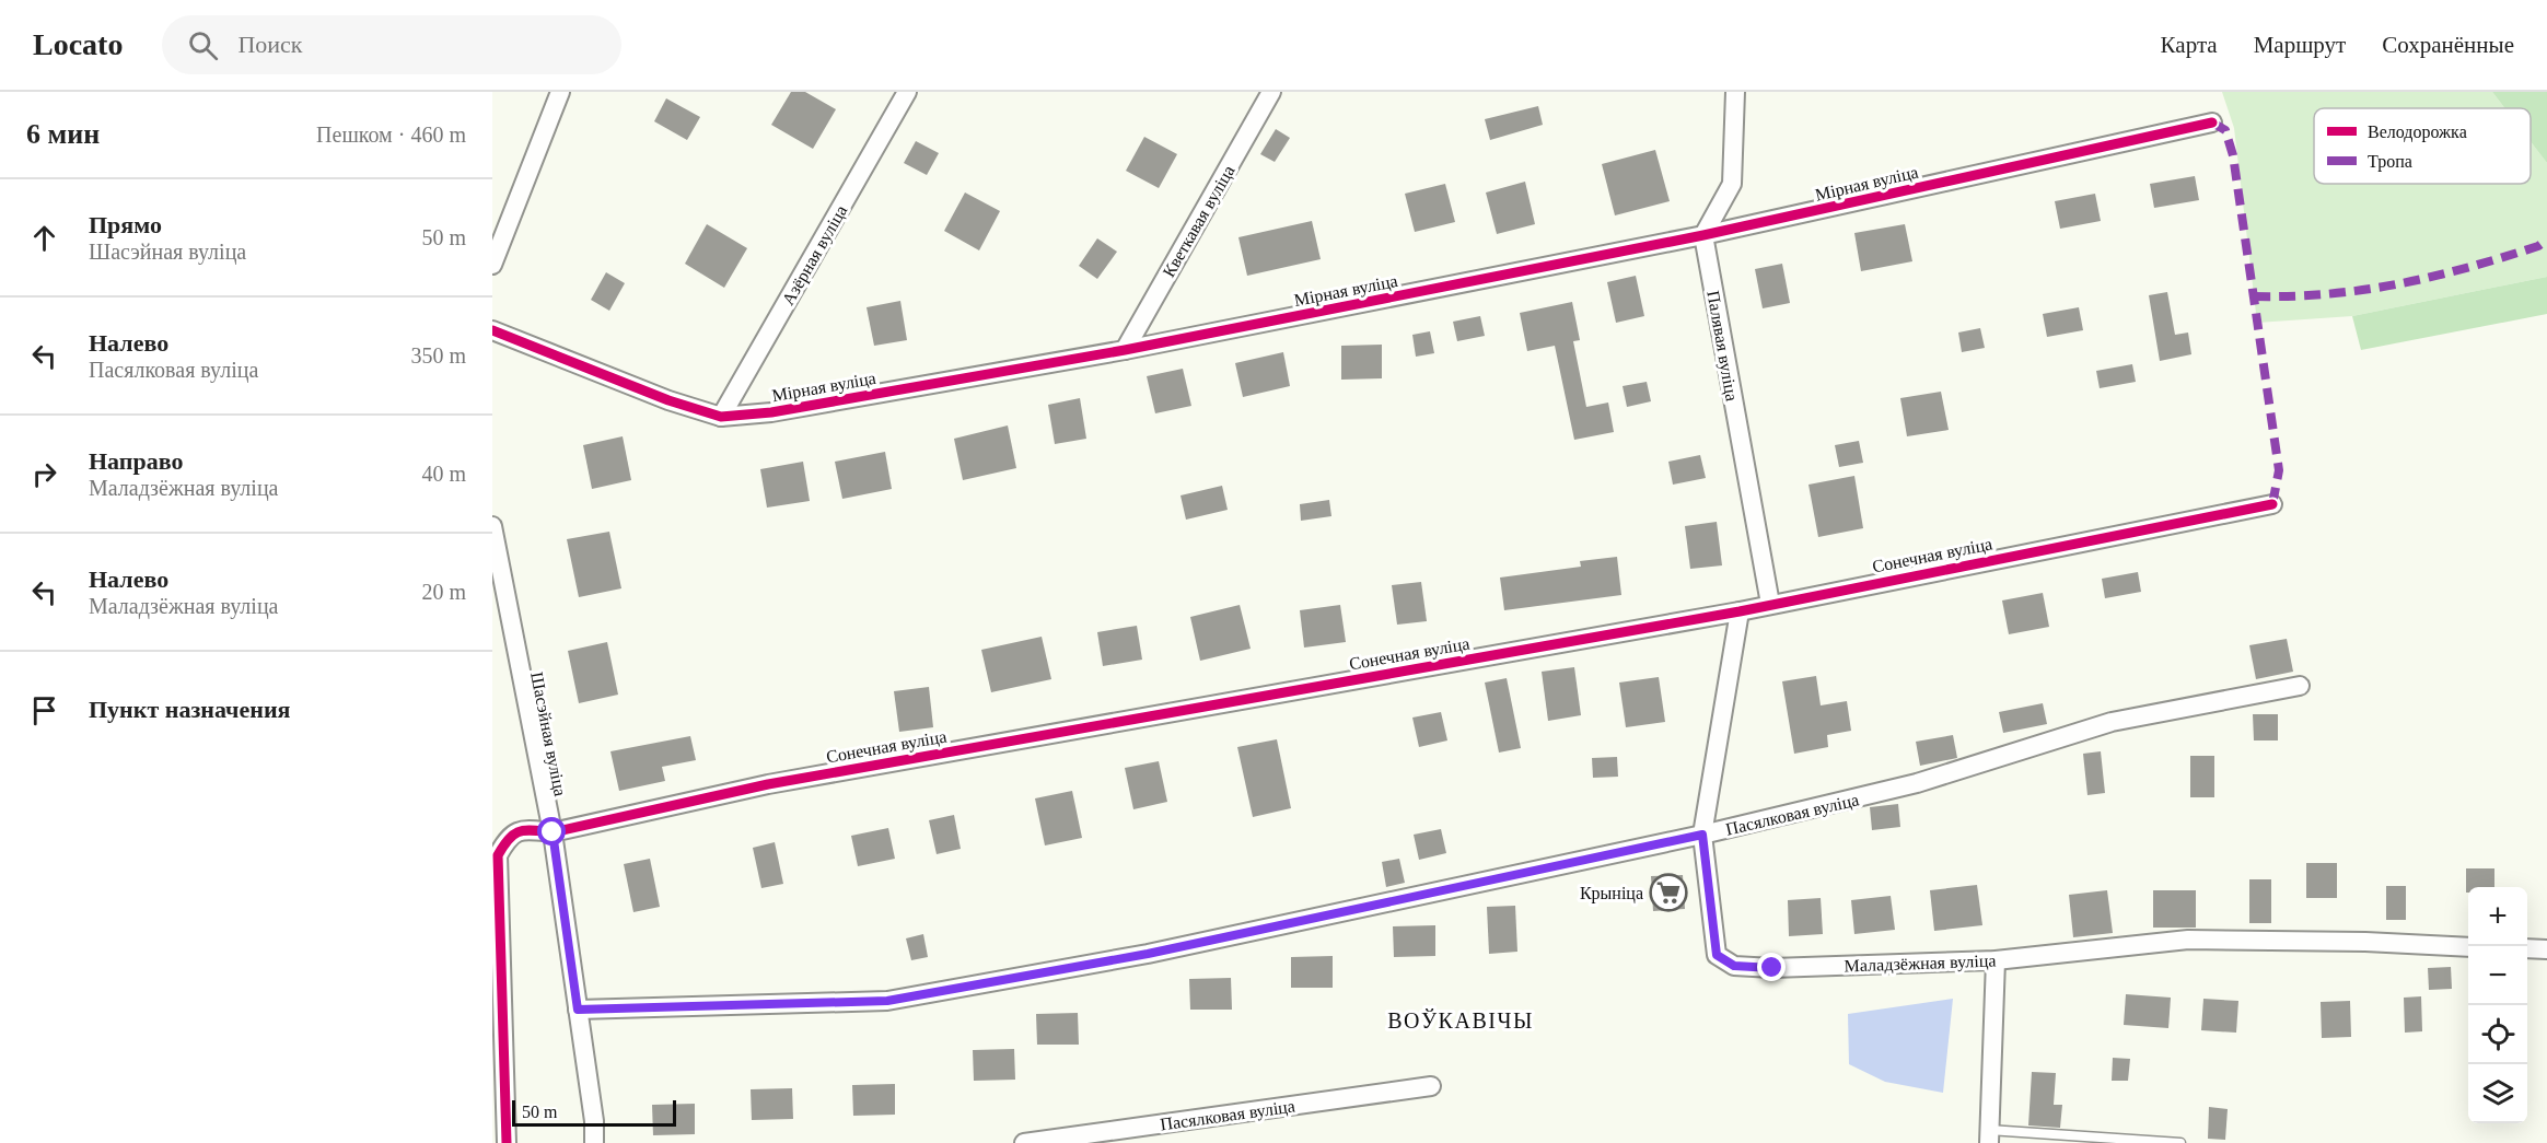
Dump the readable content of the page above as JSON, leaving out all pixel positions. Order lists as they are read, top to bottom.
{
  "streets": {
    "street": [
      "Мірная вуліца",
      "Кветкавая вуліца",
      "Азёрная вуліца",
      "Палявая вуліца",
      "Сонечная вуліца",
      "Шасэйная вуліца",
      "Пасялковая вуліца",
      "Маладзёжная вуліца"
    ]
  },
  "crossings": [
    ["Мірная вуліца", "Кветкавая вуліца"],
    ["Мірная вуліца", "Азёрная вуліца"],
    ["Мірная вуліца", "Палявая вуліца"],
    ["Палявая вуліца", "Сонечная вуліца"],
    ["Сонечная вуліца", "Шасэйная вуліца"],
    ["Сонечная вуліца", "Маладзёжная вуліца"],
    ["Шасэйная вуліца", "Пасялковая вуліца"],
    ["Пасялковая вуліца", "Маладзёжная вуліца"]
  ],
  "districts": ["ВОЎКАВІЧЫ"],
  "places": {
    "supermarket": ["Крыніца"]
  },
  "legend": ["Велодорожка", "Тропа"],
  "scale_bar": "50 m",
  "page": {
    "header": "Locato",
    "search": "Поиск",
    "nav": ["Карта", "Маршрут", "Сохранённые"],
    "heading": ["6 мин", "Пешком · 460 m"],
    "list": [
      ["Прямо", "Шасэйная вуліца", "50 m"],
      ["Налево", "Пасялковая вуліца", "350 m"],
      ["Направо", "Маладзёжная вуліца", "40 m"],
      ["Налево", "Маладзёжная вуліца", "20 m"],
      "Пункт назначения"
    ],
    "map_buttons": ["+", "−"],
    "scale": "50 m"
  }
}
